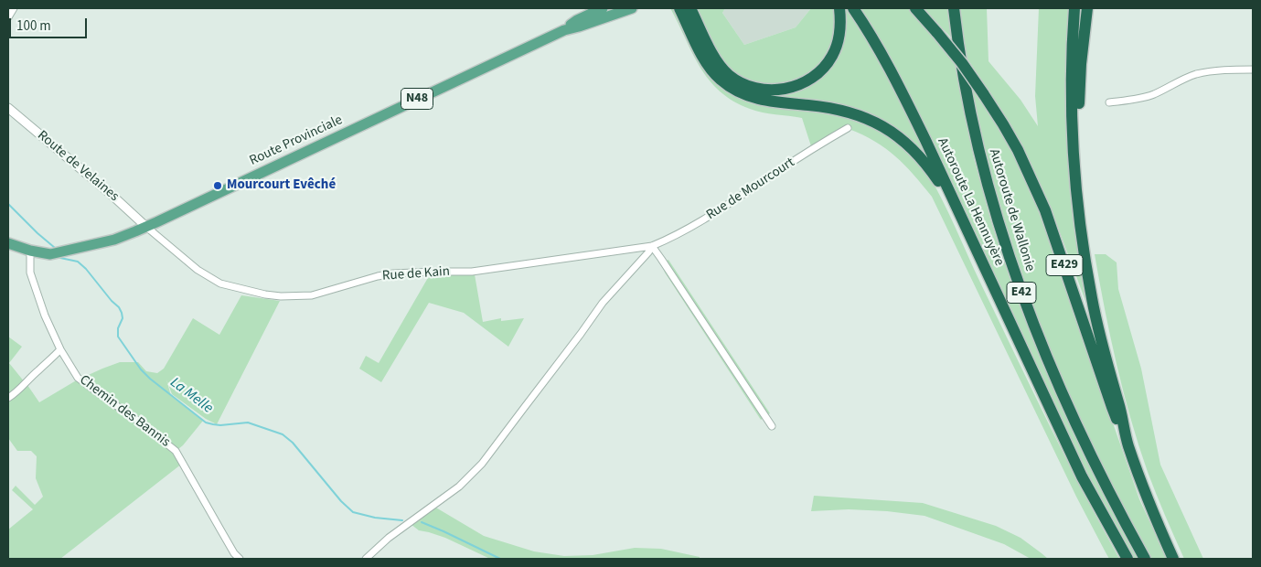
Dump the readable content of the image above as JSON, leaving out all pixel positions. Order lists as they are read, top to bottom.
{
  "streets": {
    "highway": [
      "Autoroute La Hennuyère",
      "Autoroute de Wallonie",
      "E429",
      "E42"
    ],
    "main road": ["N48", "Route Provinciale"],
    "street": [
      "Route de Velaines",
      "Rue de Mourcourt",
      "Rue de Kain",
      "Chemin des Bannis"
    ]
  },
  "crossings": [
    ["N48", "Route Provinciale"],
    ["Route Provinciale", "Route de Velaines"],
    ["Route Provinciale", "Rue de Kain"],
    ["Route Provinciale", "Chemin des Bannis"],
    ["Route de Velaines", "Rue de Kain"],
    ["Rue de Mourcourt", "Rue de Kain"]
  ],
  "water": ["La Melle"],
  "places": ["Mourcourt Evêché"],
  "scale_bar": "100 m"
}
